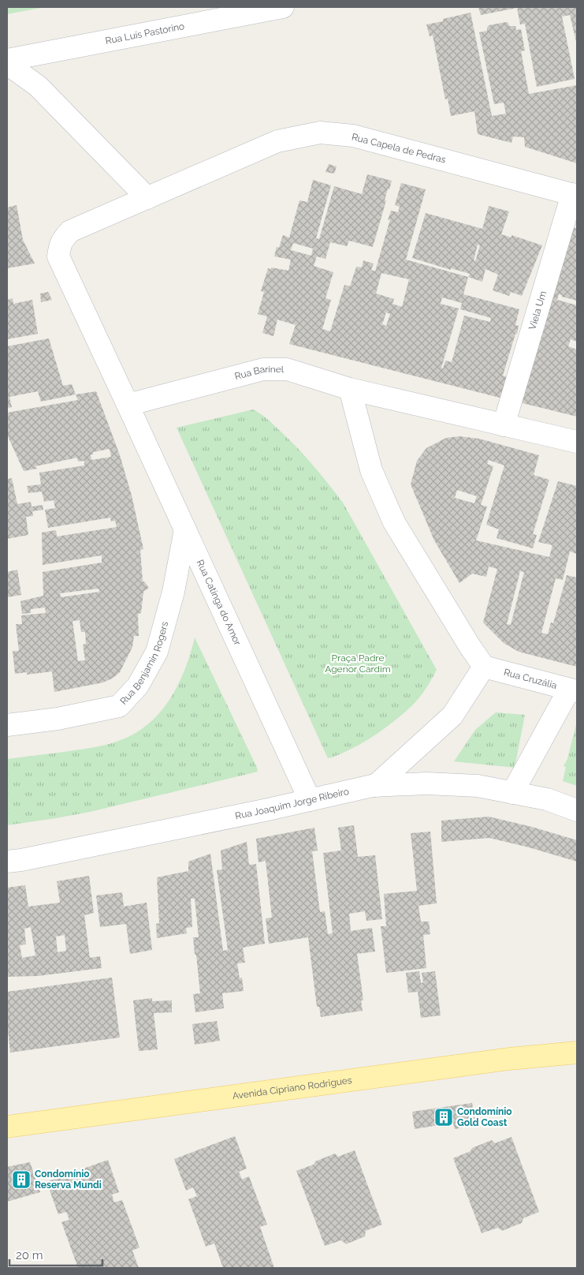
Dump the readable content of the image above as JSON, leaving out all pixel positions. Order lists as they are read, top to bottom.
{
  "streets": {
    "main road": ["Avenida Cipriano Rodrigues"],
    "street": [
      "Rua Luís Pastorino",
      "Rua Capela de Pedras",
      "Viela Um",
      "Rua Barinel",
      "Rua Catinga do Amor",
      "Rua Benjamin Rogers",
      "Rua Cruzália",
      "Rua Joaquim Jorge Ribeiro"
    ]
  },
  "crossings": [
    ["Rua Capela de Pedras", "Viela Um"],
    ["Rua Capela de Pedras", "Rua Barinel"],
    ["Rua Capela de Pedras", "Rua Catinga do Amor"],
    ["Viela Um", "Rua Barinel"],
    ["Rua Barinel", "Rua Catinga do Amor"],
    ["Rua Catinga do Amor", "Rua Benjamin Rogers"],
    ["Rua Catinga do Amor", "Rua Joaquim Jorge Ribeiro"]
  ],
  "parks": ["Praça Padre Agenor Cardim"],
  "places": {
    "building": ["Condomínio Gold Coast", "Condomínio Reserva Mundi"]
  },
  "scale_bar": "20 m"
}
